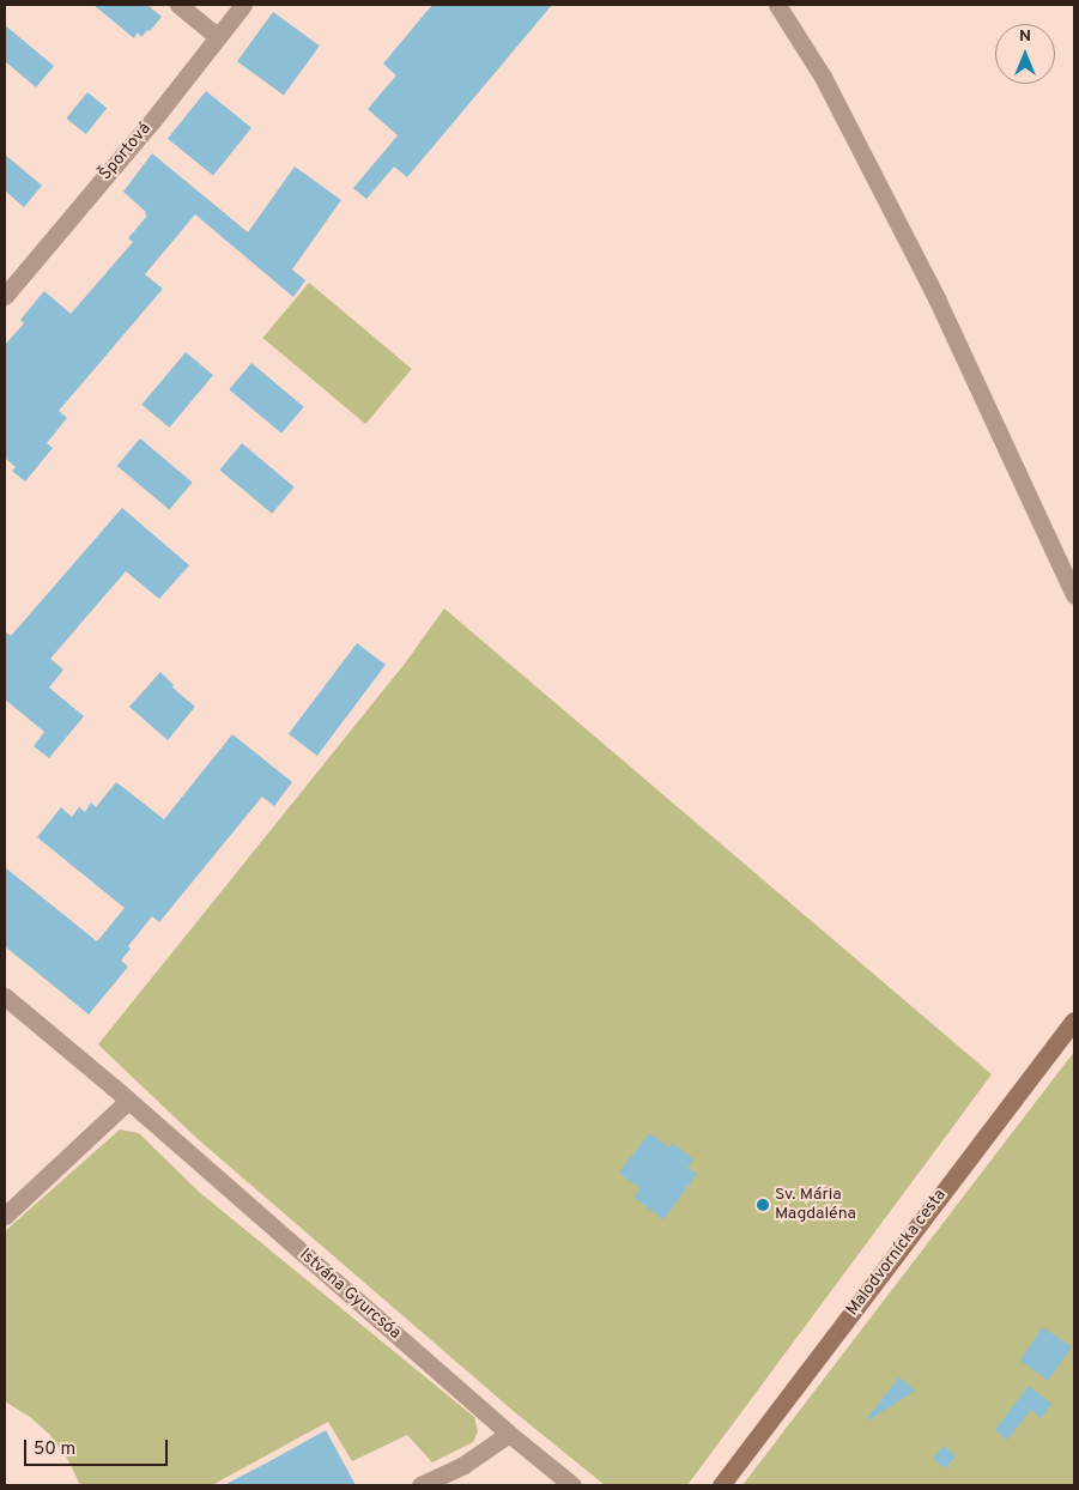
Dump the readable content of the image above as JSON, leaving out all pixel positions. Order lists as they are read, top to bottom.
{
  "streets": {
    "street": ["Športová", "Malodvornícka cesta", "Istvána Gyurcsóa"]
  },
  "places": ["Sv. Mária Magdaléna"],
  "scale_bar": "50 m",
  "north": "top"
}
